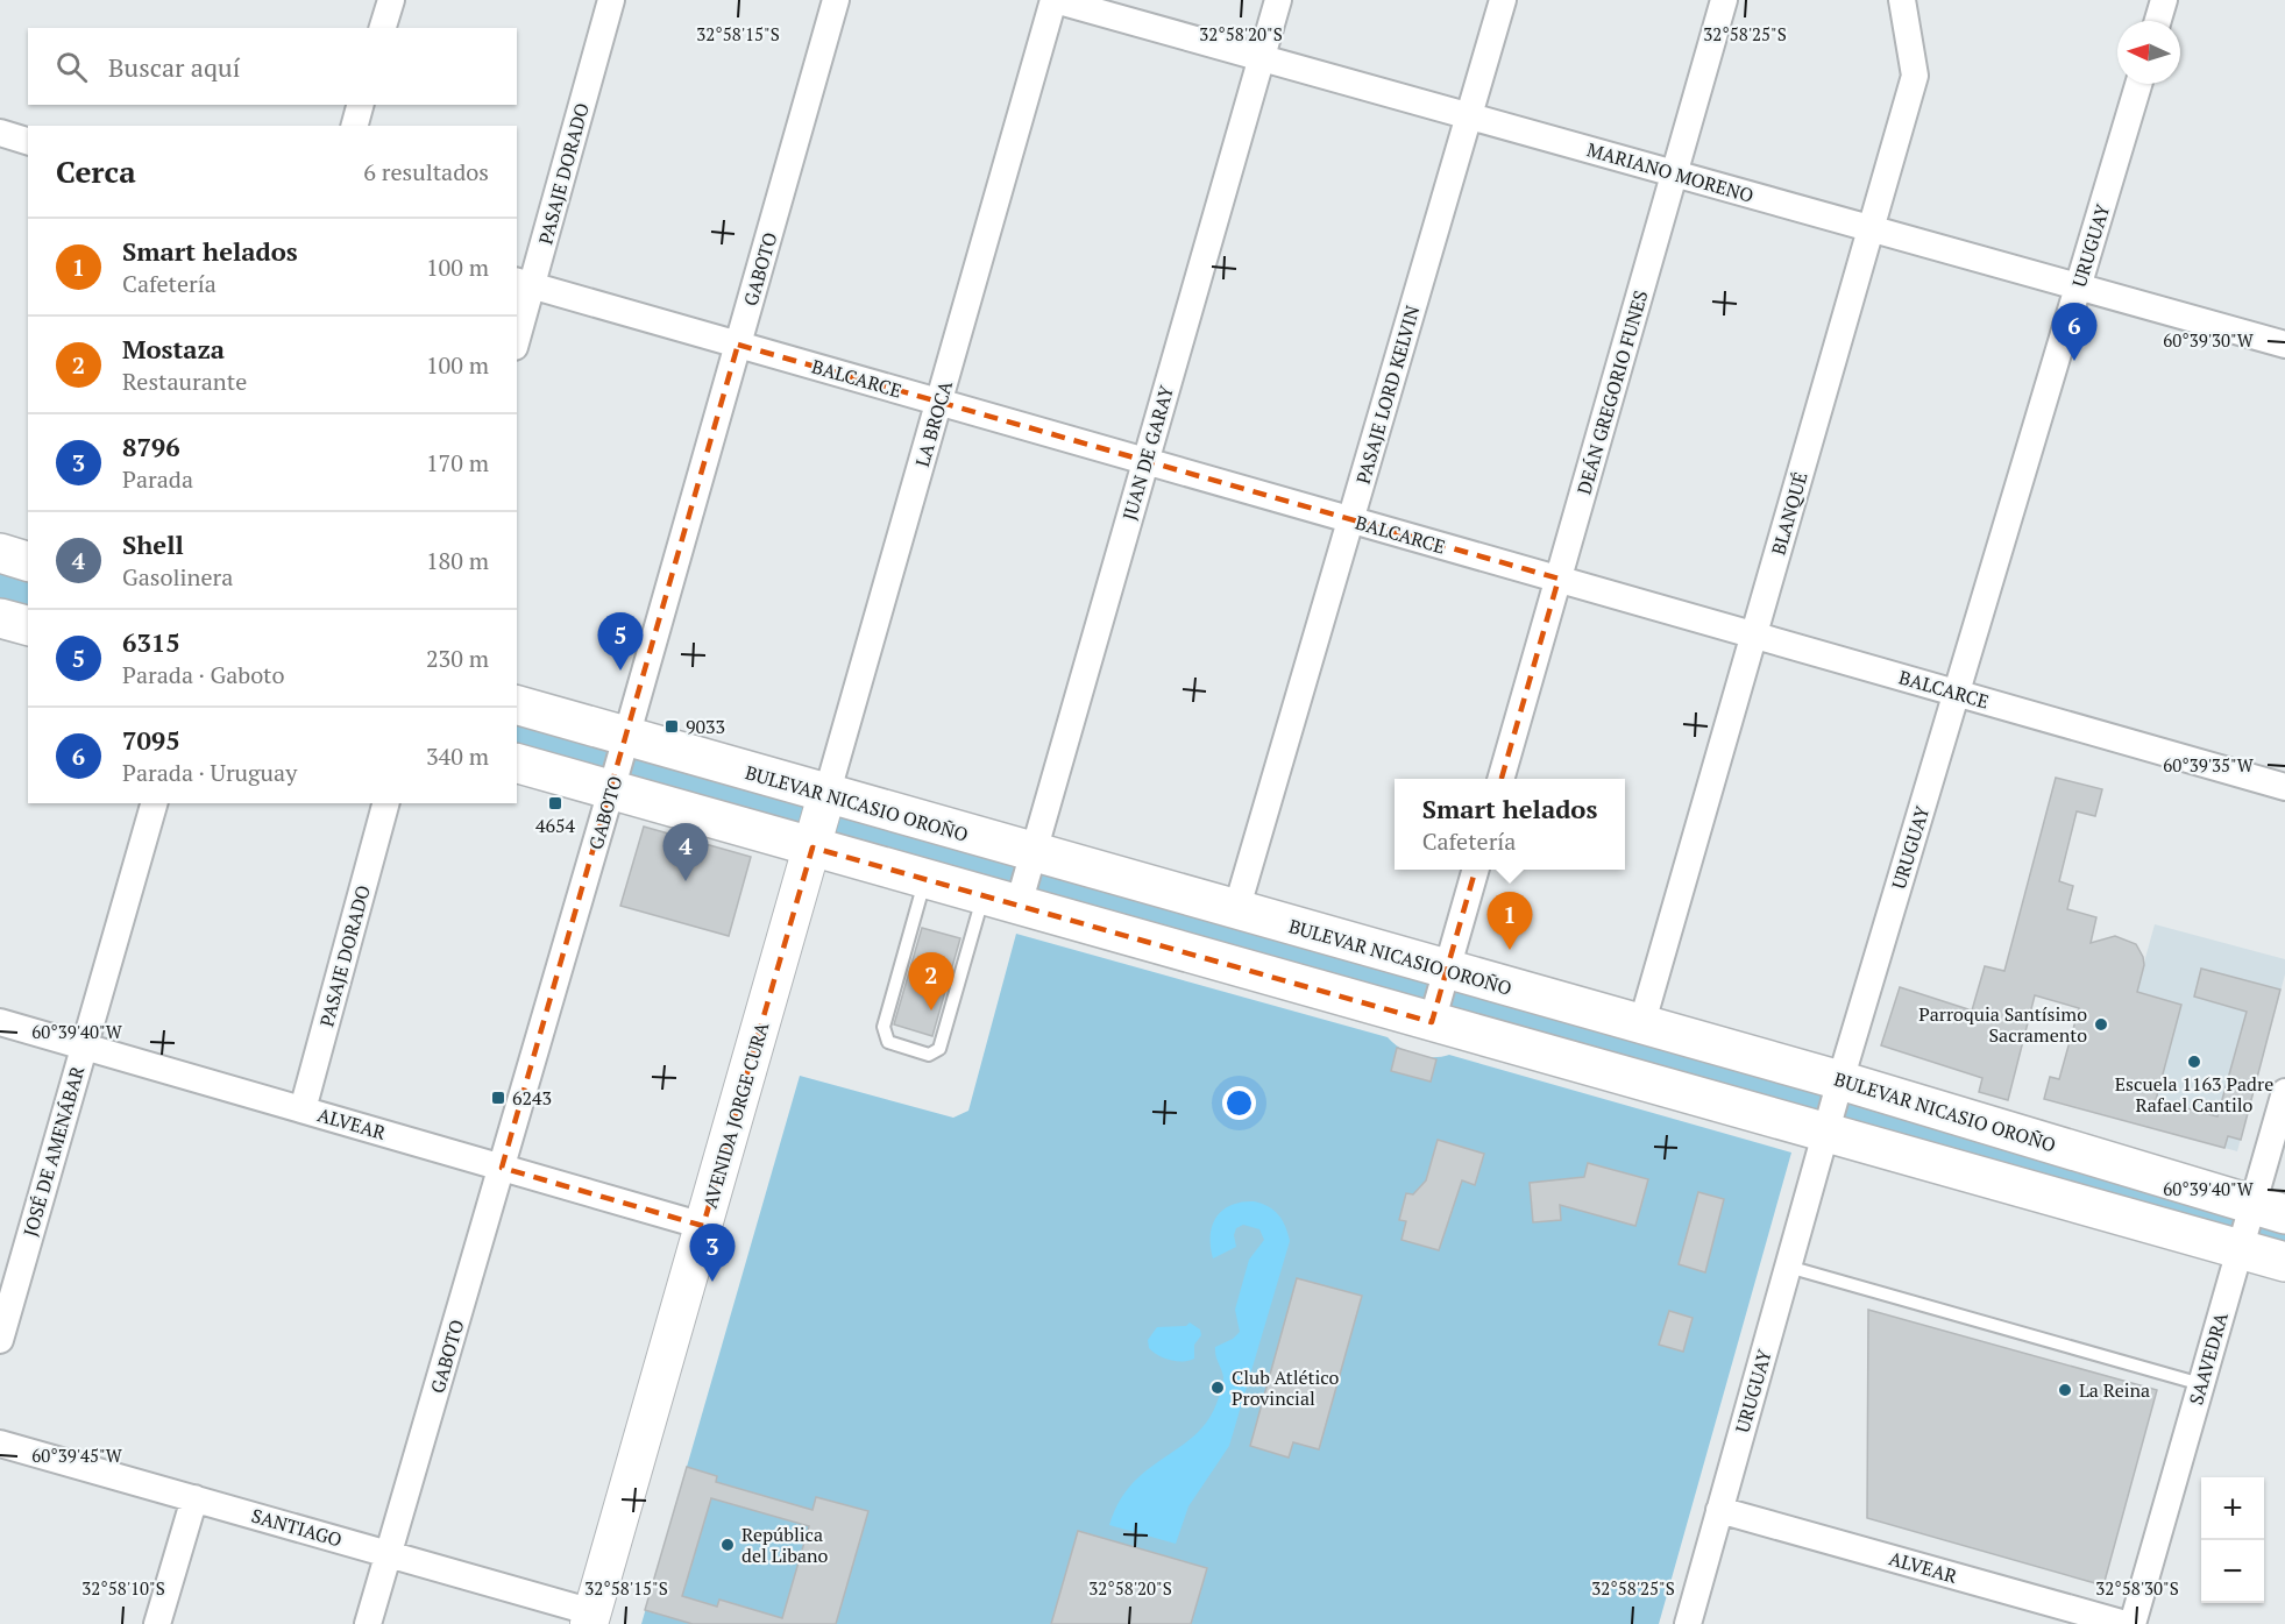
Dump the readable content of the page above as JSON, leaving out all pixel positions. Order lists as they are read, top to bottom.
{
  "streets": {
    "main road": ["BULEVAR NICASIO OROÑO"],
    "street": [
      "MARIANO MORENO",
      "PASAJE DORADO",
      "URUGUAY",
      "GABOTO",
      "BALCARCE",
      "DEÁN GREGORIO FUNES",
      "PASAJE LORD KELVIN",
      "LA BROCA",
      "JUAN DE GARAY",
      "BLANQUÉ",
      "AVENIDA JORGE CURA",
      "ALVEAR",
      "JOSÉ DE AMENÁBAR",
      "SAAVEDRA",
      "SANTIAGO"
    ]
  },
  "crossings": [
    ["MARIANO MORENO", "URUGUAY"],
    ["MARIANO MORENO", "DEÁN GREGORIO FUNES"],
    ["MARIANO MORENO", "PASAJE LORD KELVIN"],
    ["MARIANO MORENO", "LA BROCA"],
    ["MARIANO MORENO", "JUAN DE GARAY"],
    ["MARIANO MORENO", "BLANQUÉ"],
    ["PASAJE DORADO", "BALCARCE"],
    ["PASAJE DORADO", "ALVEAR"],
    ["URUGUAY", "BALCARCE"],
    ["URUGUAY", "BULEVAR NICASIO OROÑO"],
    ["URUGUAY", "ALVEAR"],
    ["GABOTO", "BALCARCE"],
    ["GABOTO", "BULEVAR NICASIO OROÑO"],
    ["GABOTO", "ALVEAR"],
    ["GABOTO", "SANTIAGO"],
    ["BALCARCE", "DEÁN GREGORIO FUNES"],
    ["BALCARCE", "PASAJE LORD KELVIN"],
    ["BALCARCE", "LA BROCA"],
    ["BALCARCE", "JUAN DE GARAY"],
    ["BALCARCE", "BLANQUÉ"],
    ["PASAJE LORD KELVIN", "BULEVAR NICASIO OROÑO"],
    ["LA BROCA", "BULEVAR NICASIO OROÑO"],
    ["LA BROCA", "AVENIDA JORGE CURA"],
    ["JUAN DE GARAY", "BULEVAR NICASIO OROÑO"],
    ["BLANQUÉ", "BULEVAR NICASIO OROÑO"],
    ["BULEVAR NICASIO OROÑO", "SAAVEDRA"],
    ["AVENIDA JORGE CURA", "ALVEAR"],
    ["AVENIDA JORGE CURA", "SANTIAGO"],
    ["ALVEAR", "JOSÉ DE AMENÁBAR"]
  ],
  "places": {
    "transit": ["9033", "4654", "6243"],
    "other": [
      "Parroquia Santísimo Sacramento",
      "Escuela 1163 Padre Rafael Cantilo",
      "Club Atlético Provincial",
      "La Reina",
      "República del Libano"
    ]
  },
  "north": "left",
  "page": {
    "search": "Buscar aquí",
    "heading": ["Cerca", "6 resultados"],
    "list": [
      {
        "mark": "1",
        "name": "Smart helados",
        "note": "Cafetería",
        "value": "100 m"
      },
      {
        "mark": "2",
        "name": "Mostaza",
        "note": "Restaurante",
        "value": "100 m"
      },
      {
        "mark": "3",
        "name": "8796",
        "note": "Parada",
        "value": "170 m"
      },
      {
        "mark": "4",
        "name": "Shell",
        "note": "Gasolinera",
        "value": "180 m"
      },
      {
        "mark": "5",
        "name": "6315",
        "note": "Parada · Gaboto",
        "value": "230 m"
      },
      {
        "mark": "6",
        "name": "7095",
        "note": "Parada · Uruguay",
        "value": "340 m"
      }
    ],
    "pins": [
      "6",
      "5",
      "4",
      "1",
      "2",
      "3"
    ],
    "popup": ["Smart helados", "Cafetería"],
    "map_buttons": ["+", "−"]
  },
  "coordinates": [
    "32°58'15\"S",
    "32°58'20\"S",
    "32°58'25\"S",
    "60°39'30\"W",
    "60°39'35\"W",
    "60°39'40\"W",
    "60°39'45\"W",
    "32°58'10\"S",
    "32°58'30\"S"
  ]
}
